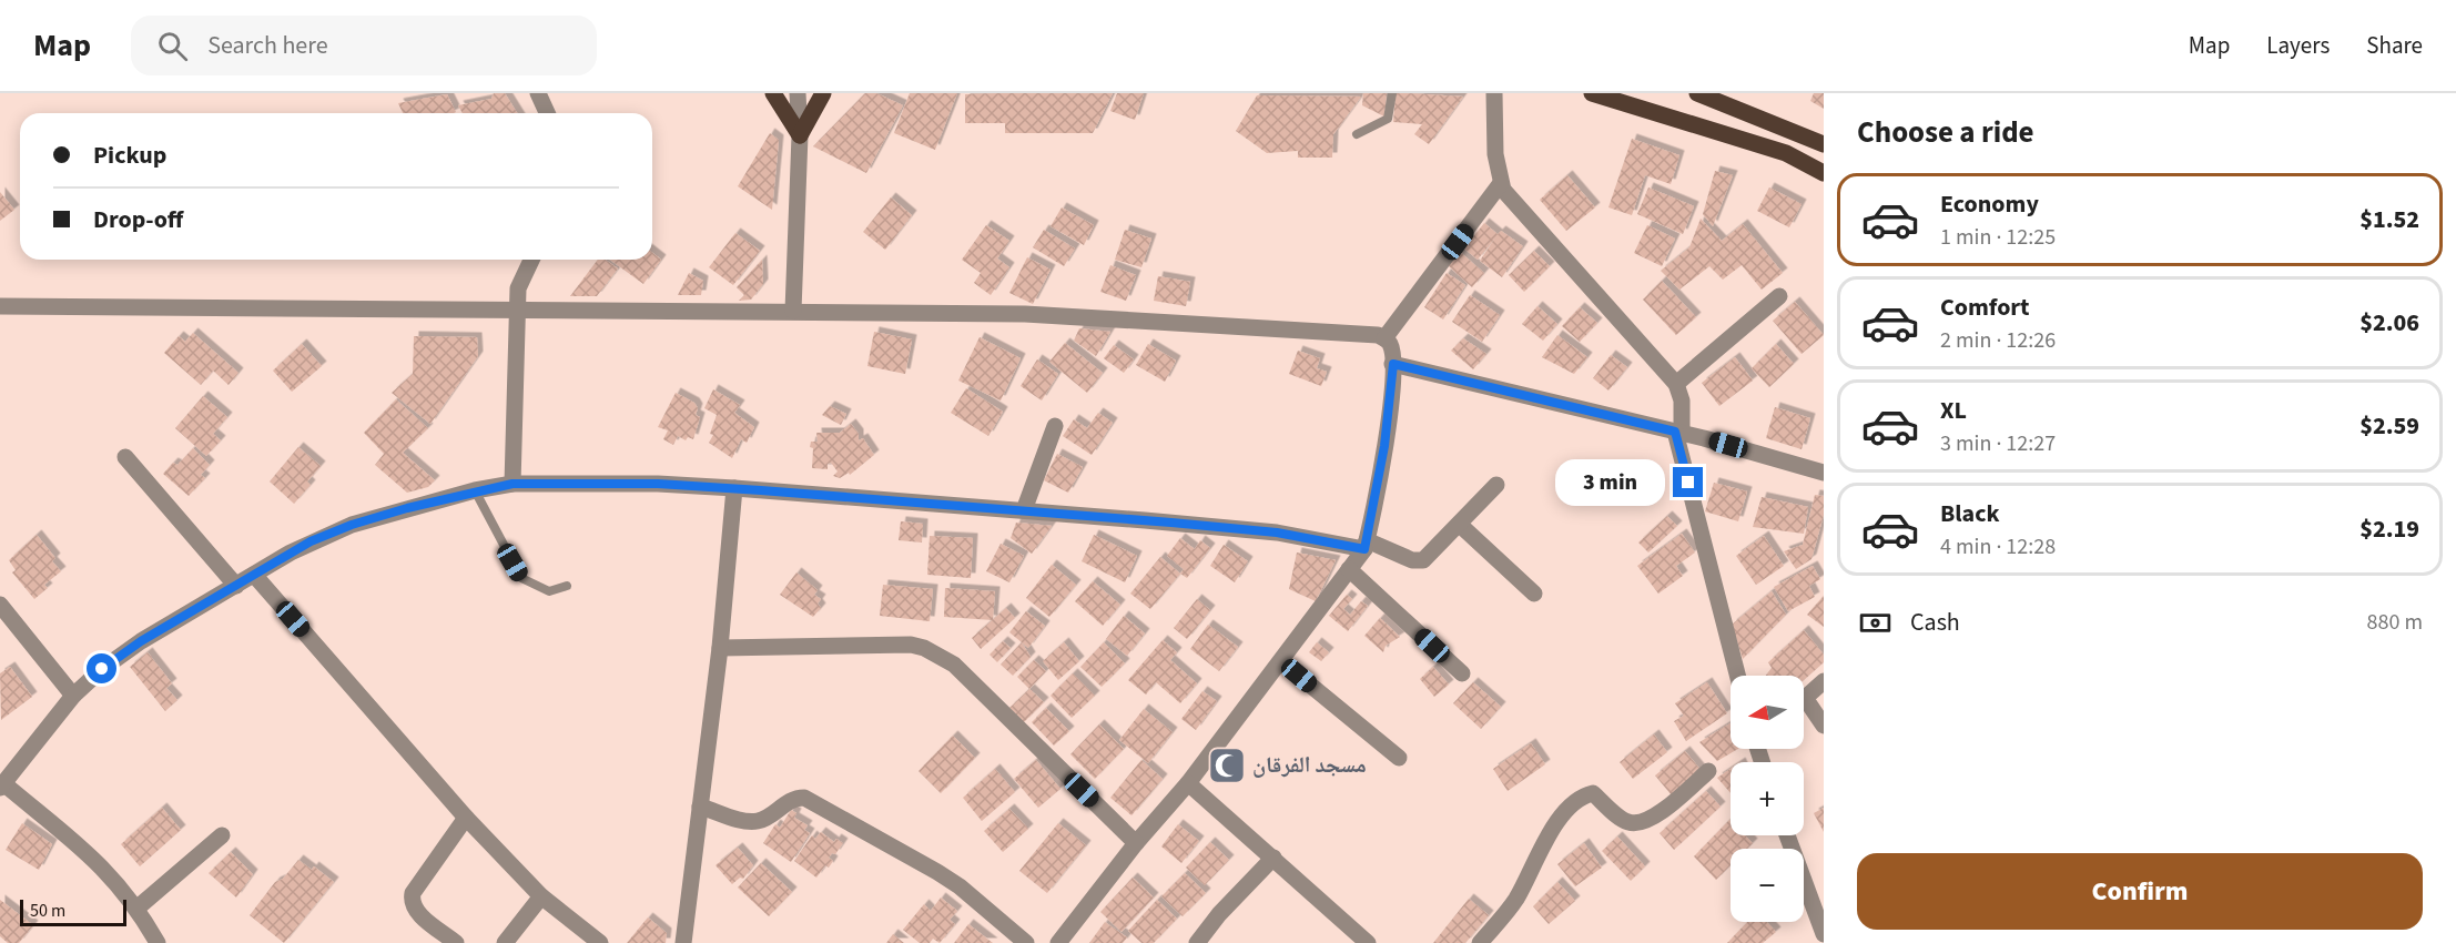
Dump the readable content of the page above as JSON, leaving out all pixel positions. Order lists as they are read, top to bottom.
{
  "places": {
    "mosque": ["مسجد الفرقان"]
  },
  "scale_bar": "50 m",
  "north": "left",
  "page": {
    "header": "Map",
    "search": "Search here",
    "nav": ["Map", "Layers", "Share"],
    "heading": "Choose a ride",
    "banner": ["Pickup", "Drop-off"],
    "list": [
      {
        "name": "Economy",
        "note": "1 min · 12:25",
        "value": "$1.52"
      },
      {
        "name": "Comfort",
        "note": "2 min · 12:26",
        "value": "$2.06"
      },
      {
        "name": "XL",
        "note": "3 min · 12:27",
        "value": "$2.59"
      },
      {
        "name": "Black",
        "note": "4 min · 12:28",
        "value": "$2.19"
      }
    ],
    "bubble": "3 min",
    "pay": ["Cash", "880 m"],
    "map_buttons": ["+", "−"],
    "buttons": "Confirm",
    "scale": "50 m"
  }
}
